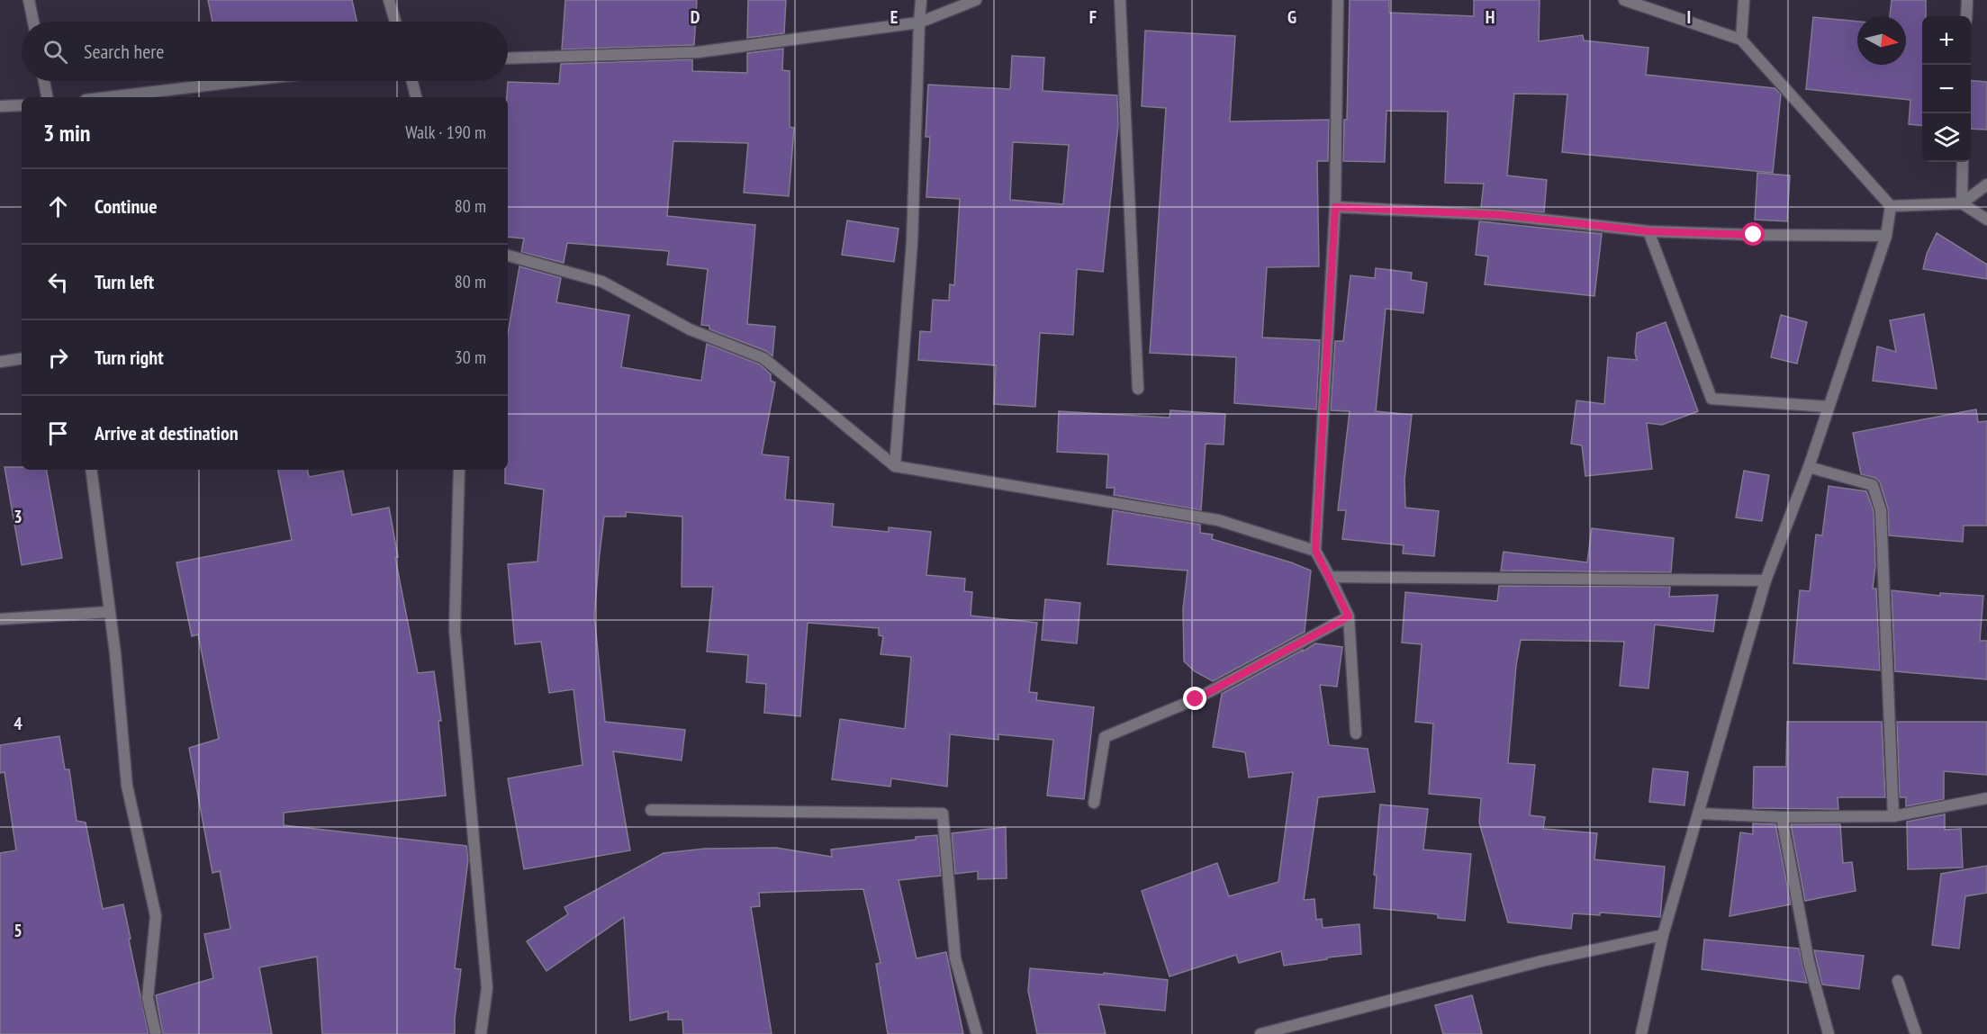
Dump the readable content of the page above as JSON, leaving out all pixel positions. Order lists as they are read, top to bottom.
{
  "north": "right",
  "page": {
    "map_buttons": ["+", "−"],
    "search": "Search here",
    "heading": ["3 min", "Walk · 190 m"],
    "list": [
      ["Continue", "80 m"],
      ["Turn left", "80 m"],
      ["Turn right", "30 m"],
      "Arrive at destination"
    ]
  },
  "grid": {
    "columns": [
      "D",
      "E",
      "F",
      "G",
      "H",
      "I"
    ],
    "rows": ["3", "4", "5"]
  }
}
